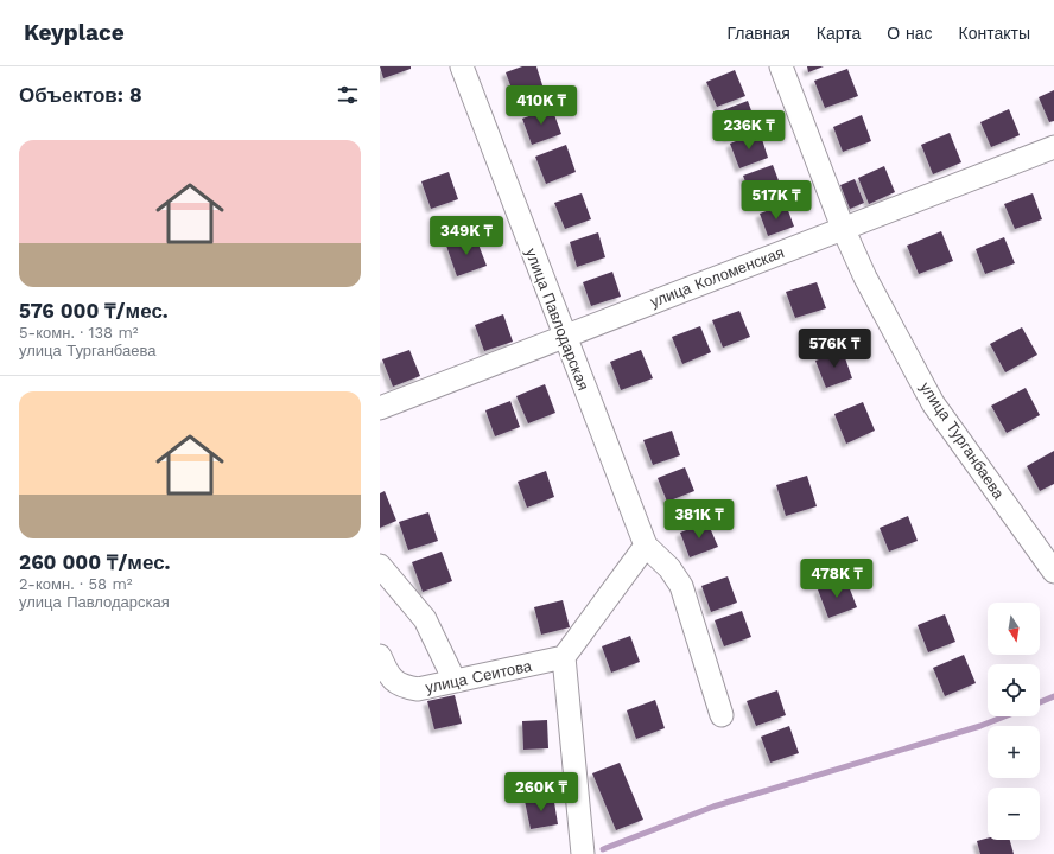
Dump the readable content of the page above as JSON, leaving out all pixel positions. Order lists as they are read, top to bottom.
{
  "streets": {
    "street": [
      "улица Коломенская",
      "улица Павлодарская",
      "улица Турганбаева",
      "улица Сеитова"
    ]
  },
  "crossings": [
    ["улица Коломенская", "улица Павлодарская"],
    ["улица Коломенская", "улица Турганбаева"]
  ],
  "north": "bottom",
  "page": {
    "header": "Keyplace",
    "nav": [
      "Главная",
      "Карта",
      "О нас",
      "Контакты"
    ],
    "heading": "Объектов: 8",
    "price": [
      "410K ₸",
      "236K ₸",
      "517K ₸",
      "349K ₸",
      "576K ₸",
      "381K ₸",
      "478K ₸",
      "260K ₸"
    ],
    "list": [
      {
        "name": "576 000 ₸/мес.",
        "note": "5-комн. · 138 m² · улица Турганбаева"
      },
      {
        "name": "260 000 ₸/мес.",
        "note": "2-комн. · 58 m² · улица Павлодарская"
      }
    ],
    "map_buttons": ["+", "−"]
  }
}
